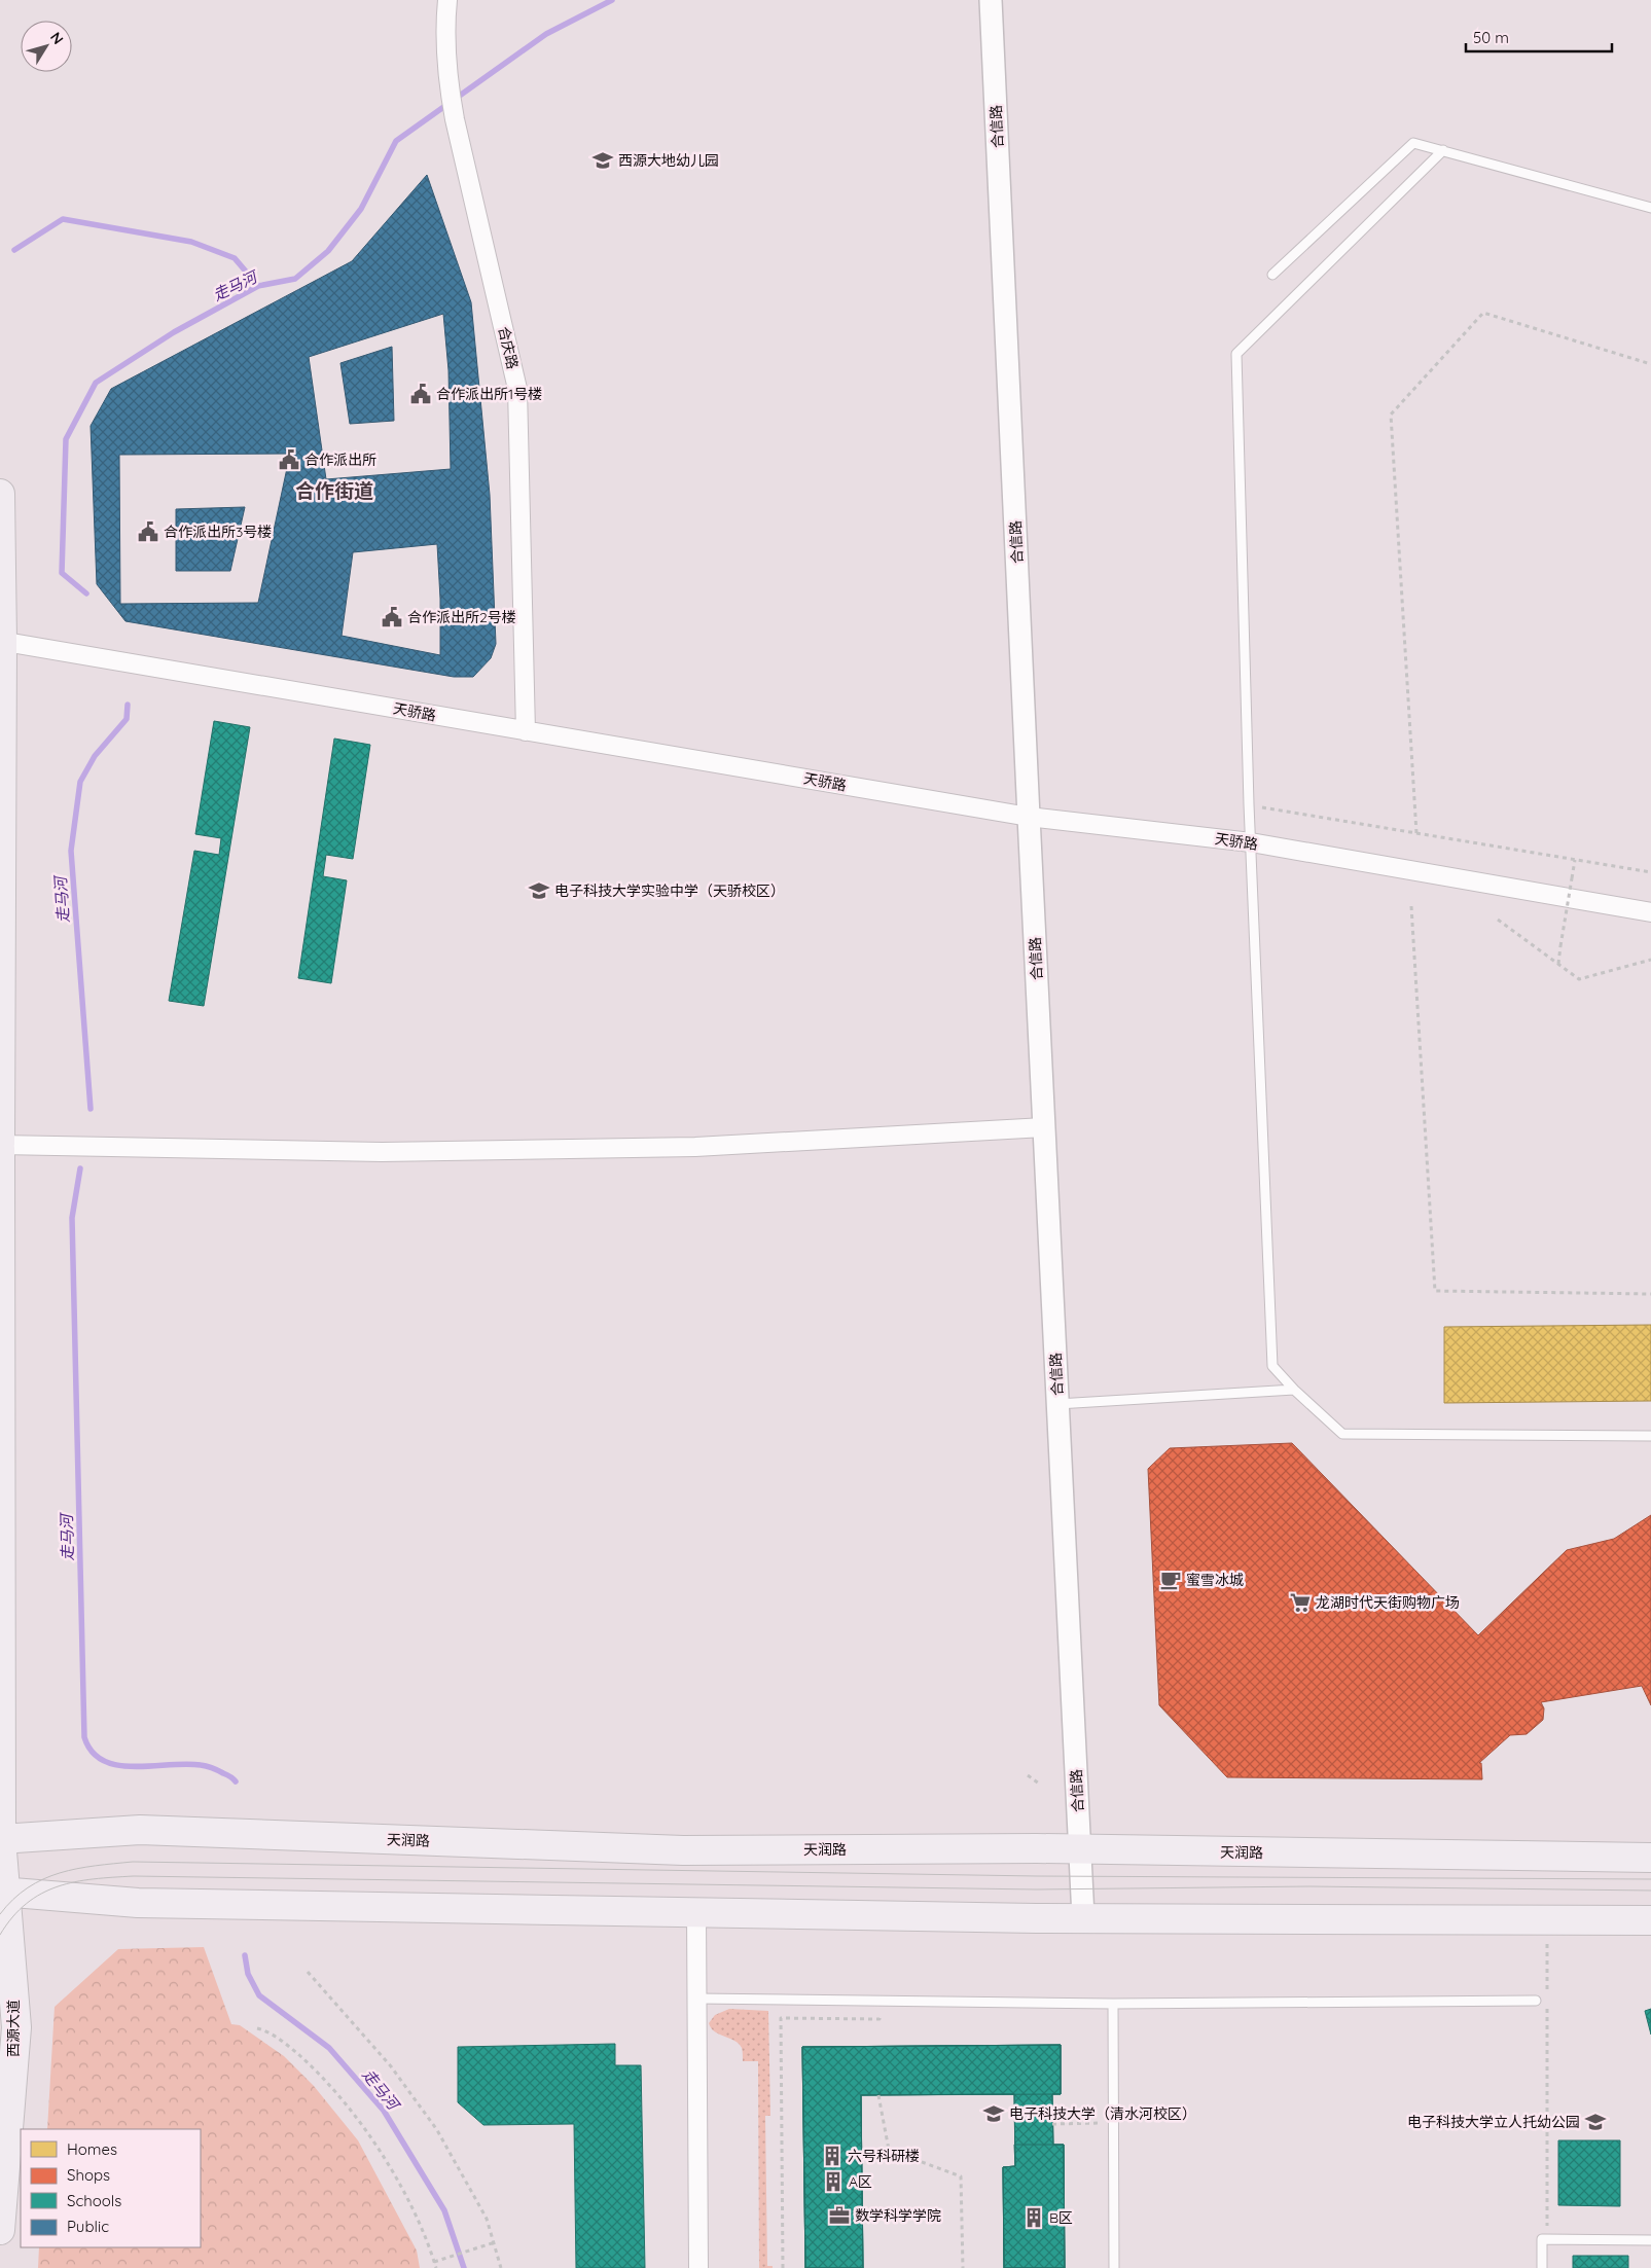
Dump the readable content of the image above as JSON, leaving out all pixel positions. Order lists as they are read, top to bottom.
{
  "streets": {
    "main road": ["天润路", "西源大道"],
    "street": ["合信路", "合庆路", "天骄路"]
  },
  "crossings": [
    ["合信路", "天骄路"],
    ["合信路", "天润路"],
    ["合庆路", "天骄路"],
    ["天骄路", "西源大道"],
    ["天润路", "西源大道"]
  ],
  "districts": ["合作街道"],
  "water": ["走马河"],
  "places": {
    "school or university": [
      "西源大地幼儿园",
      "电子科技大学实验中学（天骄校区）",
      "电子科技大学（清水河校区）",
      "电子科技大学立人托幼公园"
    ],
    "public building": [
      "合作派出所1号楼",
      "合作派出所",
      "合作派出所3号楼",
      "合作派出所2号楼"
    ],
    "cafe": ["蜜雪冰城"],
    "supermarket": ["龙湖时代天街购物广场"],
    "building": ["六号科研楼", "A区", "B区"],
    "office": ["数学科学学院"]
  },
  "legend": [
    "Homes",
    "Shops",
    "Schools",
    "Public"
  ],
  "scale_bar": "50 m",
  "north": "top right"
}
